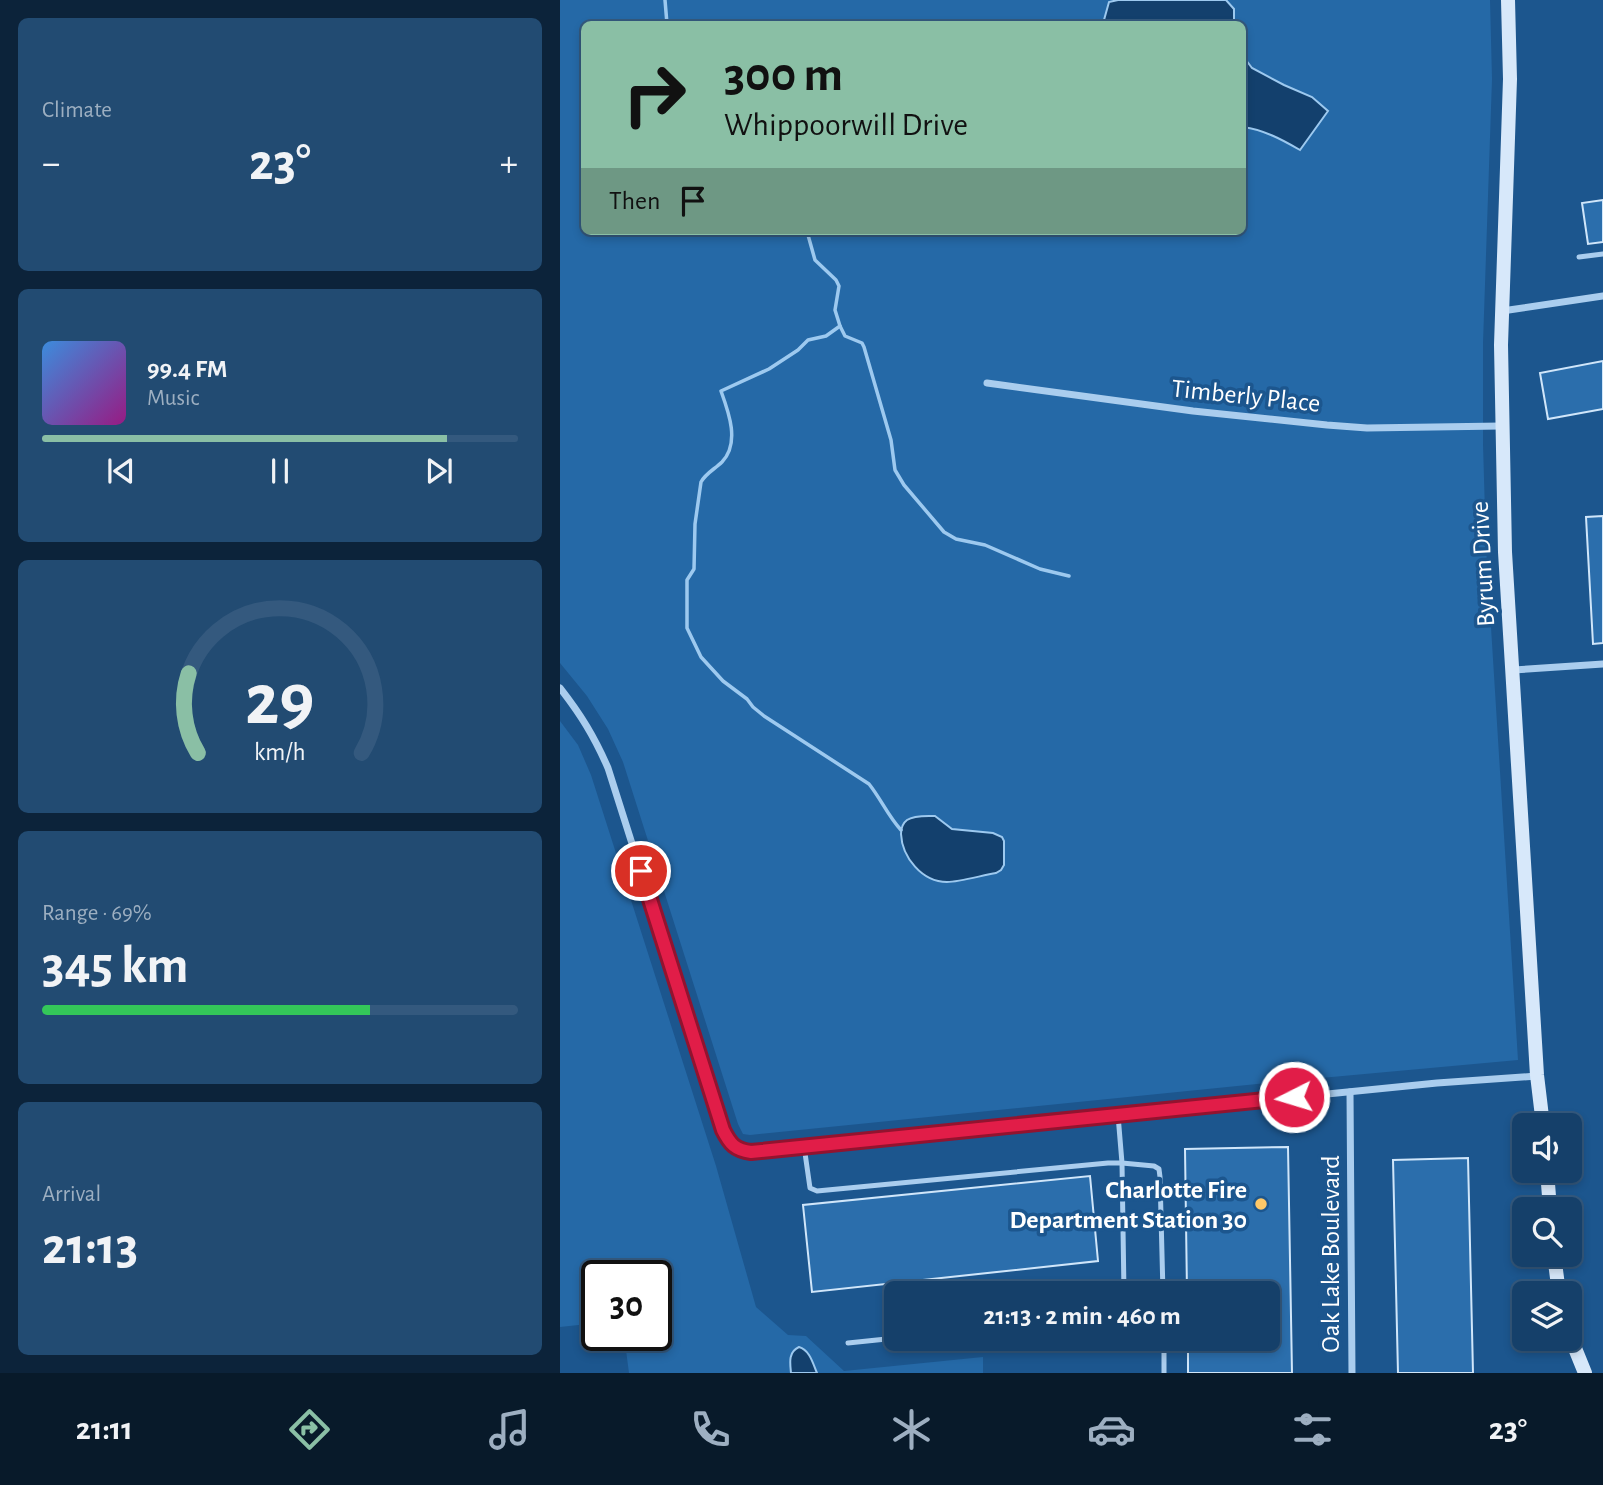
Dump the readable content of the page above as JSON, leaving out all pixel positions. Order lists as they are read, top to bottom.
{
  "streets": {
    "street": ["Timberly Place", "Byrum Drive", "Oak Lake Boulevard"]
  },
  "crossings": [
    ["Timberly Place", "Byrum Drive"]
  ],
  "places": ["Charlotte Fire Department Station 30"],
  "page": {
    "tile": [
      "Climate",
      ["Range · 69%", "345 km"],
      ["Arrival", "21:13"]
    ],
    "turn": ["300 m", "Whippoorwill Drive"],
    "heat": ["−", "23°", "+"],
    "then": "Then",
    "song": ["99.4 FM", "Music"],
    "limit": "30",
    "trip": "21:13 · 2 min · 460 m",
    "tabs": ["21:11", "23°"],
    "gauge": ["29", "km/h"]
  }
}
